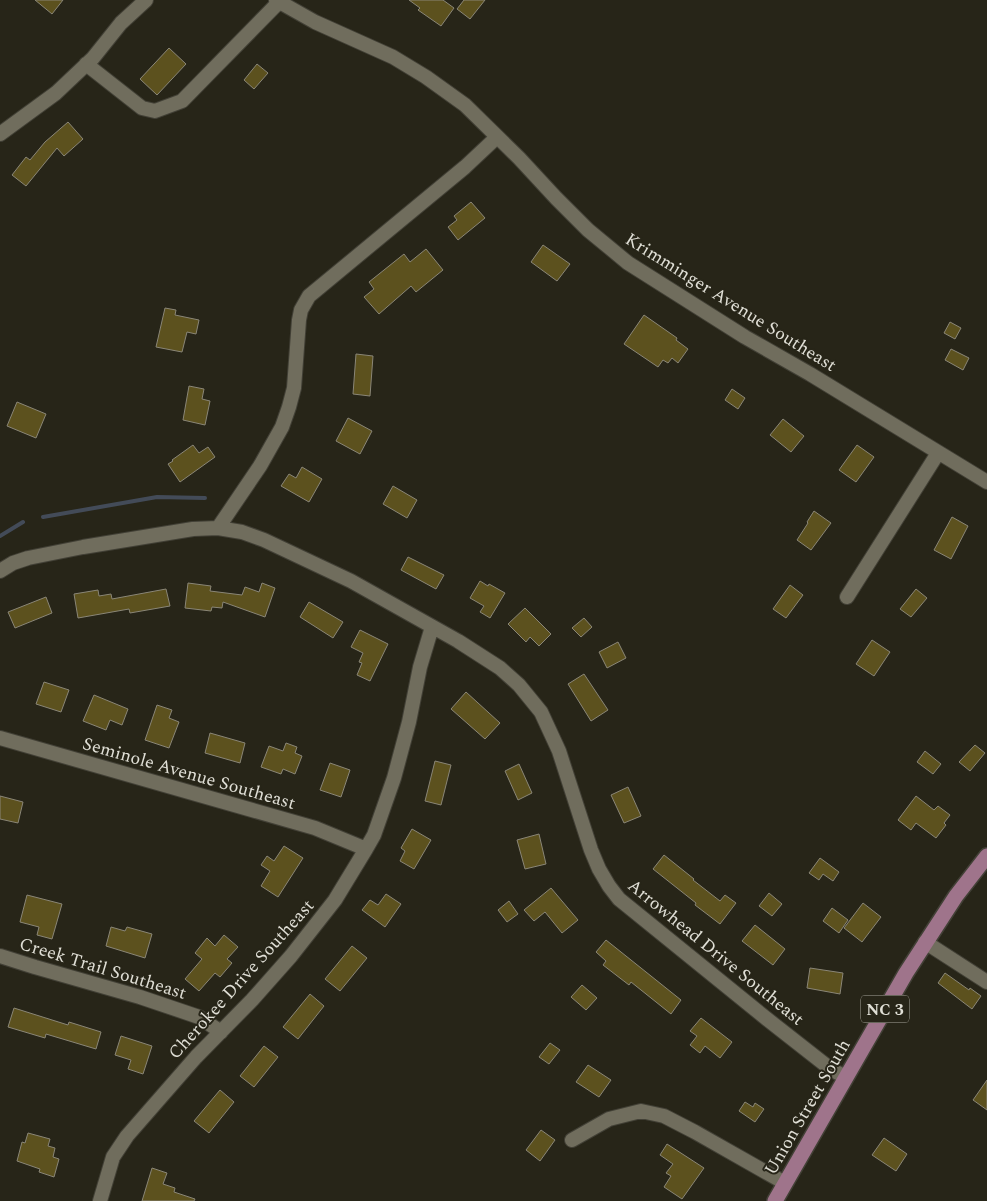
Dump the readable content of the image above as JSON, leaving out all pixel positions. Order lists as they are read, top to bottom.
{
  "streets": {
    "main road": ["NC 3", "Union Street South"],
    "street": [
      "Krimminger Avenue Southeast",
      "Seminole Avenue Southeast",
      "Arrowhead Drive Southeast",
      "Creek Trail Southeast",
      "Cherokee Drive Southeast"
    ]
  },
  "crossings": [
    ["Seminole Avenue Southeast", "Cherokee Drive Southeast"],
    ["Arrowhead Drive Southeast", "Cherokee Drive Southeast"],
    ["Arrowhead Drive Southeast", "Union Street South"],
    ["Creek Trail Southeast", "Cherokee Drive Southeast"]
  ]
}
